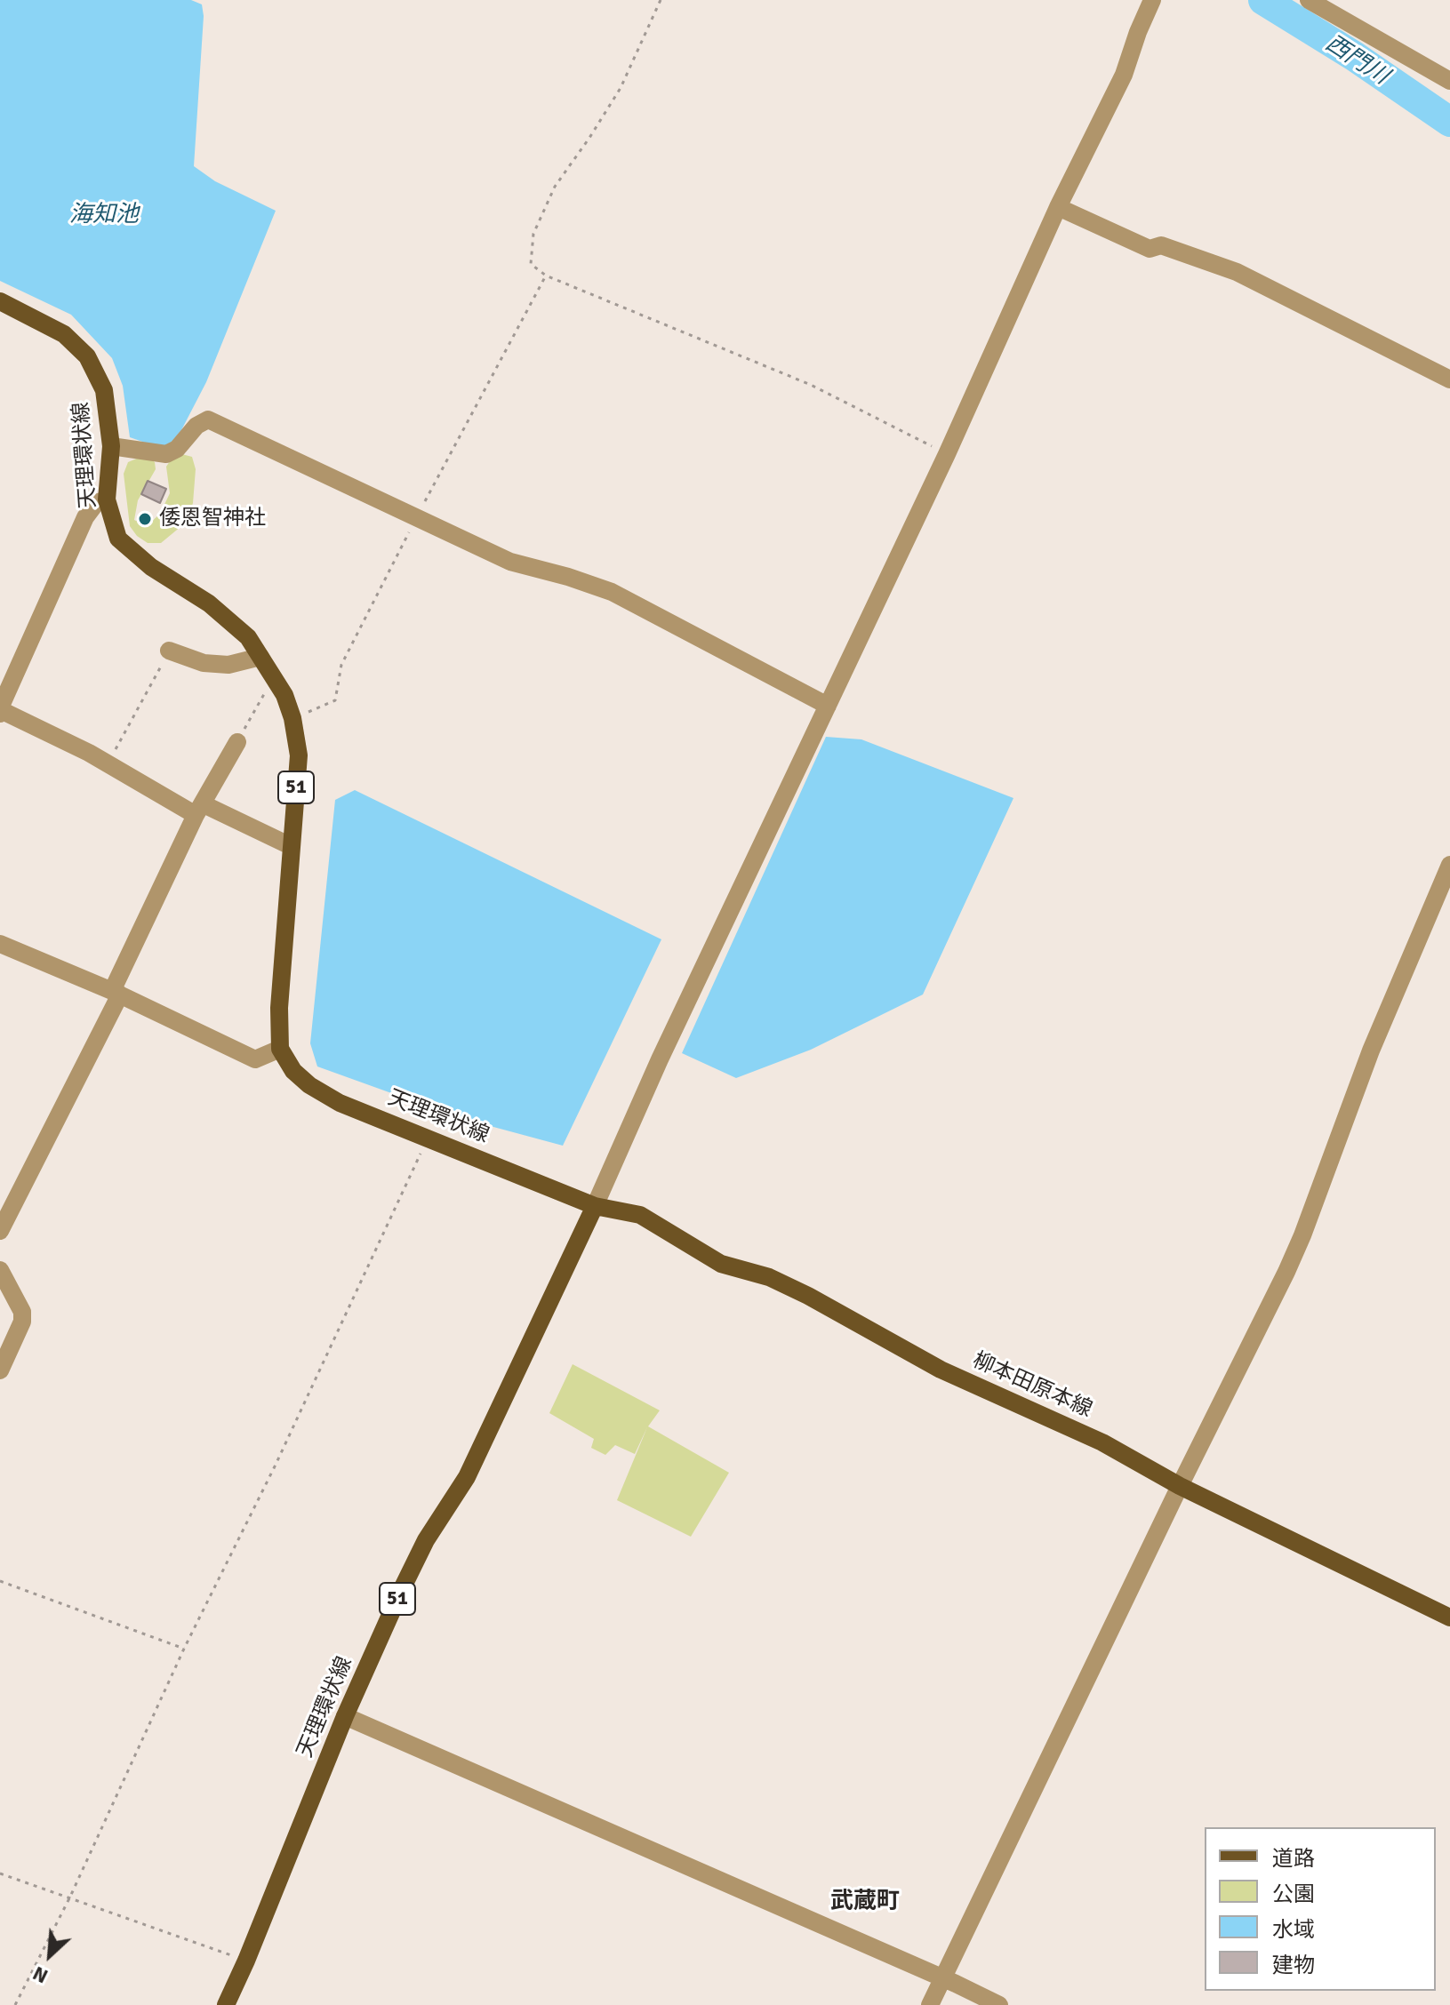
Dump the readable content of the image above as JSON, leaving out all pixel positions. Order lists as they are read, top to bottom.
{
  "streets": {
    "main road": ["天理環状線", "51", "柳本田原本線"]
  },
  "crossings": [
    ["天理環状線", "柳本田原本線"]
  ],
  "districts": ["武蔵町"],
  "water": ["西門川", "海知池"],
  "places": ["倭恩智神社"],
  "legend": [
    "道路",
    "公園",
    "水域",
    "建物"
  ],
  "north": "bottom left"
}
